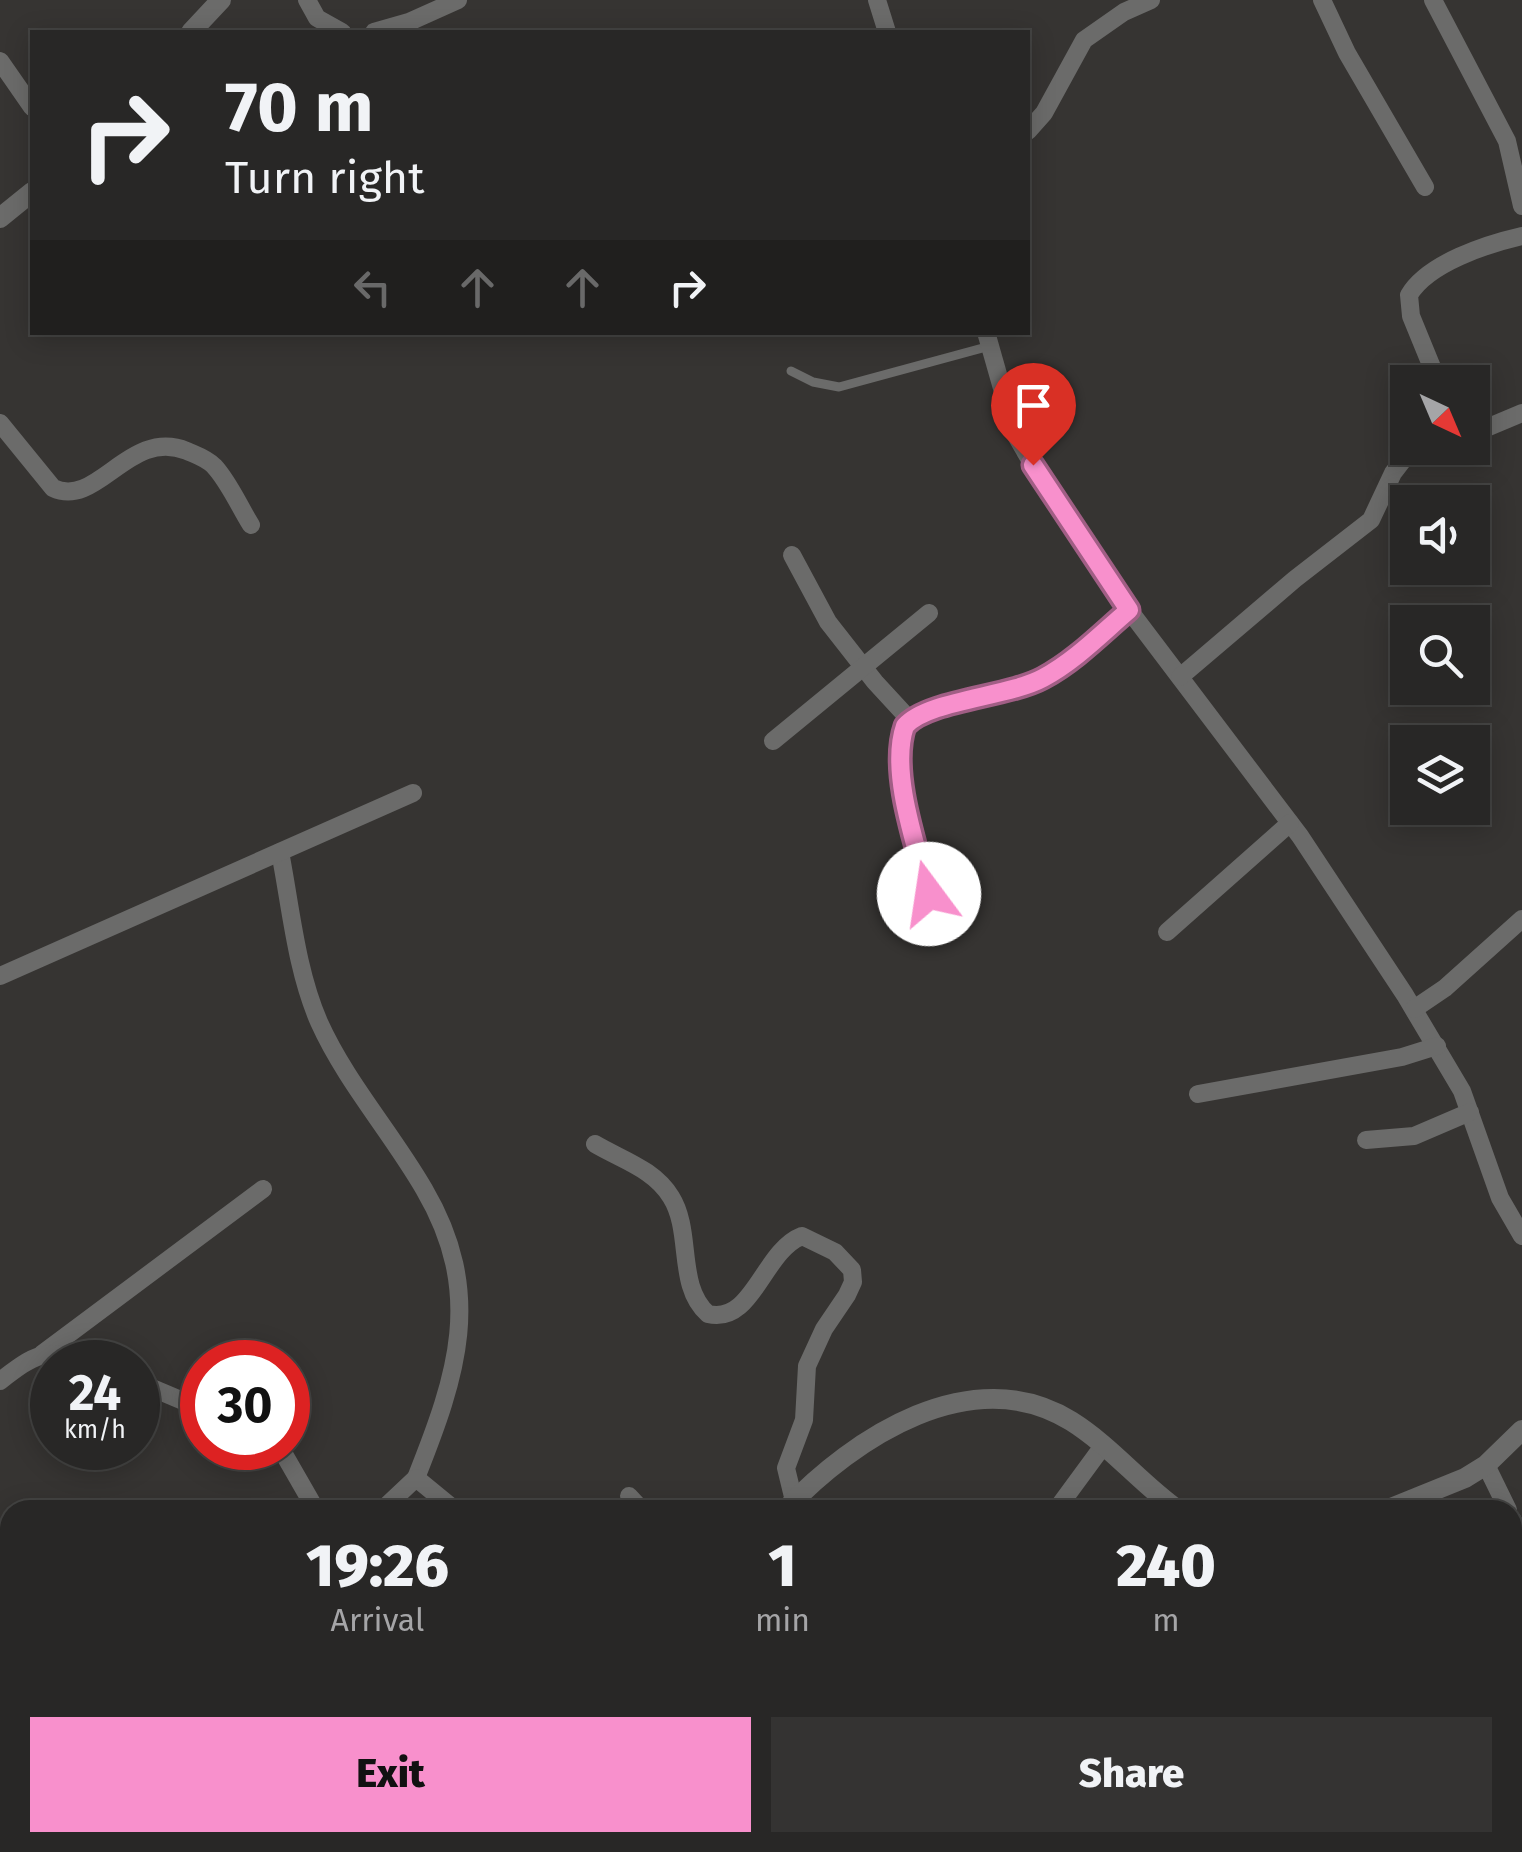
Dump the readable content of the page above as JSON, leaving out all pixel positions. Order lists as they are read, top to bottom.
{
  "north": "bottom right",
  "page": {
    "turn": ["70 m", "Turn right"],
    "speed": "24 km/h",
    "limit": "30",
    "eta": [
      "19:26",
      "Arrival",
      "1",
      "min",
      "240",
      "m"
    ],
    "buttons": ["Exit", "Share"]
  }
}
